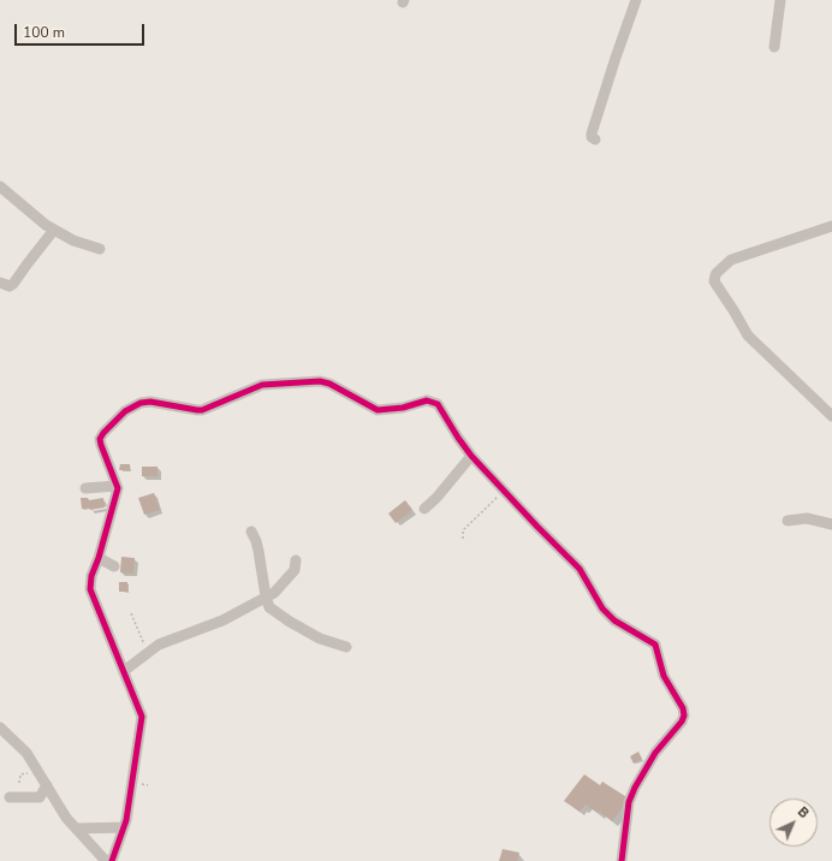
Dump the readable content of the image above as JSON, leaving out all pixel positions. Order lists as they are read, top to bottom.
{
  "scale_bar": "100 m",
  "north": "top right"
}
